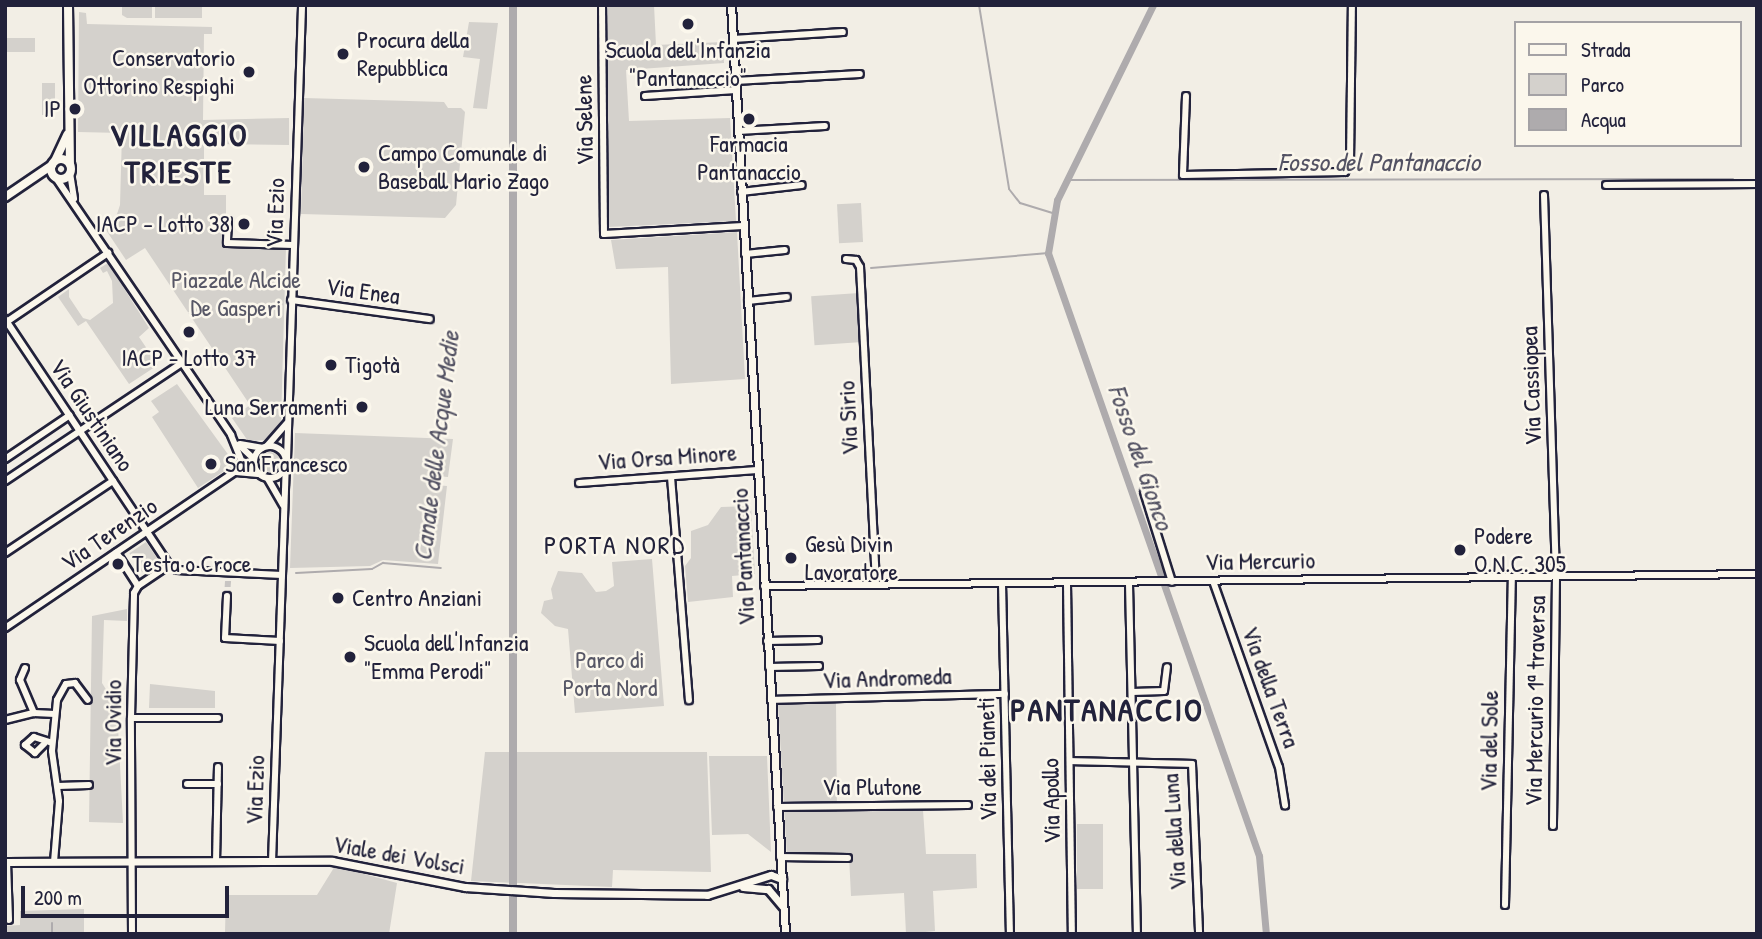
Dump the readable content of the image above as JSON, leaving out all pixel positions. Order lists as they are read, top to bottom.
{
  "streets": {
    "street": [
      "Via Selene",
      "Via Ezio",
      "Via Enea",
      "Via Cassiopea",
      "Via Giustiniano",
      "Via Sirio",
      "Via Orsa Minore",
      "Via Terenzio",
      "Via Pantanaccio",
      "Via Mercurio",
      "Via Andromeda",
      "Via della Terra",
      "Via Mercurio 1ª traversa",
      "Via Ovidio",
      "Via del Sole",
      "Via dei Pianeti",
      "Via Plutone",
      "Via Apollo",
      "Via della Luna",
      "Viale dei Volsci"
    ]
  },
  "crossings": [
    ["Via Selene", "Via Pantanaccio"],
    ["Via Ezio", "Via Enea"],
    ["Via Ezio", "Via Terenzio"],
    ["Via Ezio", "Viale dei Volsci"],
    ["Via Cassiopea", "Via Mercurio"],
    ["Via Cassiopea", "Via Mercurio 1ª traversa"],
    ["Via Giustiniano", "Via Terenzio"],
    ["Via Sirio", "Via Mercurio"],
    ["Via Orsa Minore", "Via Pantanaccio"],
    ["Via Pantanaccio", "Via Mercurio"],
    ["Via Pantanaccio", "Via Andromeda"],
    ["Via Pantanaccio", "Via Plutone"],
    ["Via Pantanaccio", "Viale dei Volsci"],
    ["Via Mercurio", "Via della Terra"],
    ["Via Mercurio", "Via Mercurio 1ª traversa"],
    ["Via Mercurio", "Via del Sole"],
    ["Via Mercurio", "Via dei Pianeti"],
    ["Via Mercurio", "Via Apollo"],
    ["Via Andromeda", "Via dei Pianeti"],
    ["Via Ovidio", "Viale dei Volsci"],
    ["Via Apollo", "Via della Luna"]
  ],
  "districts": ["VILLAGGIO TRIESTE", "PORTA NORD", "PANTANACCIO"],
  "water": ["Fosso del Pantanaccio", "Canale delle Acque Medie", "Fosso del Gionco"],
  "parks": ["Piazzale Alcide De Gasperi", "Parco di Porta Nord"],
  "places": [
    "Scuola dell'Infanzia \"Pantanaccio\"",
    "Procura della Repubblica",
    "Conservatorio Ottorino Respighi",
    "IP",
    "Farmacia Pantanaccio",
    "Campo Comunale di Baseball Mario Zago",
    "IACP - Lotto 38",
    "IACP - Lotto 37",
    "Tigotà",
    "Luna Serramenti",
    "San Francesco",
    "Podere O.N.C. 305",
    "Gesù Divin Lavoratore",
    "Testa o Croce",
    "Centro Anziani",
    "Scuola dell'Infanzia \"Emma Perodi\""
  ],
  "legend": ["Strada", "Parco", "Acqua"],
  "scale_bar": "200 m"
}
